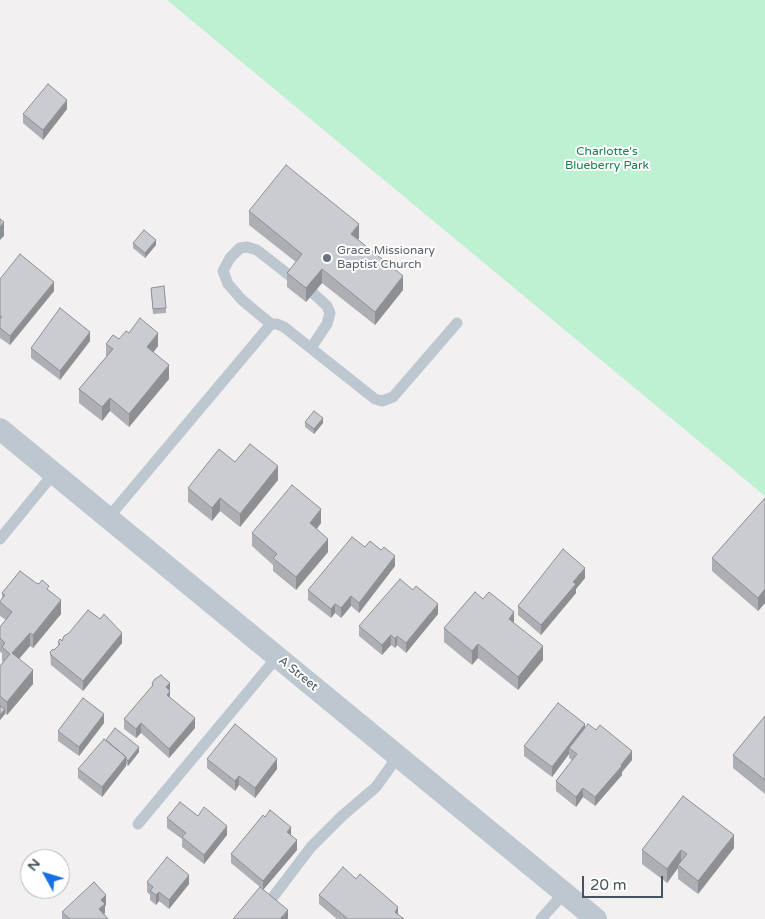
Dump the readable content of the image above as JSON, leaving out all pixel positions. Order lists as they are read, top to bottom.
{
  "streets": {
    "street": ["A Street"]
  },
  "parks": ["Charlotte's Blueberry Park"],
  "places": ["Grace Missionary Baptist Church"],
  "scale_bar": "20 m",
  "north": "top left"
}
